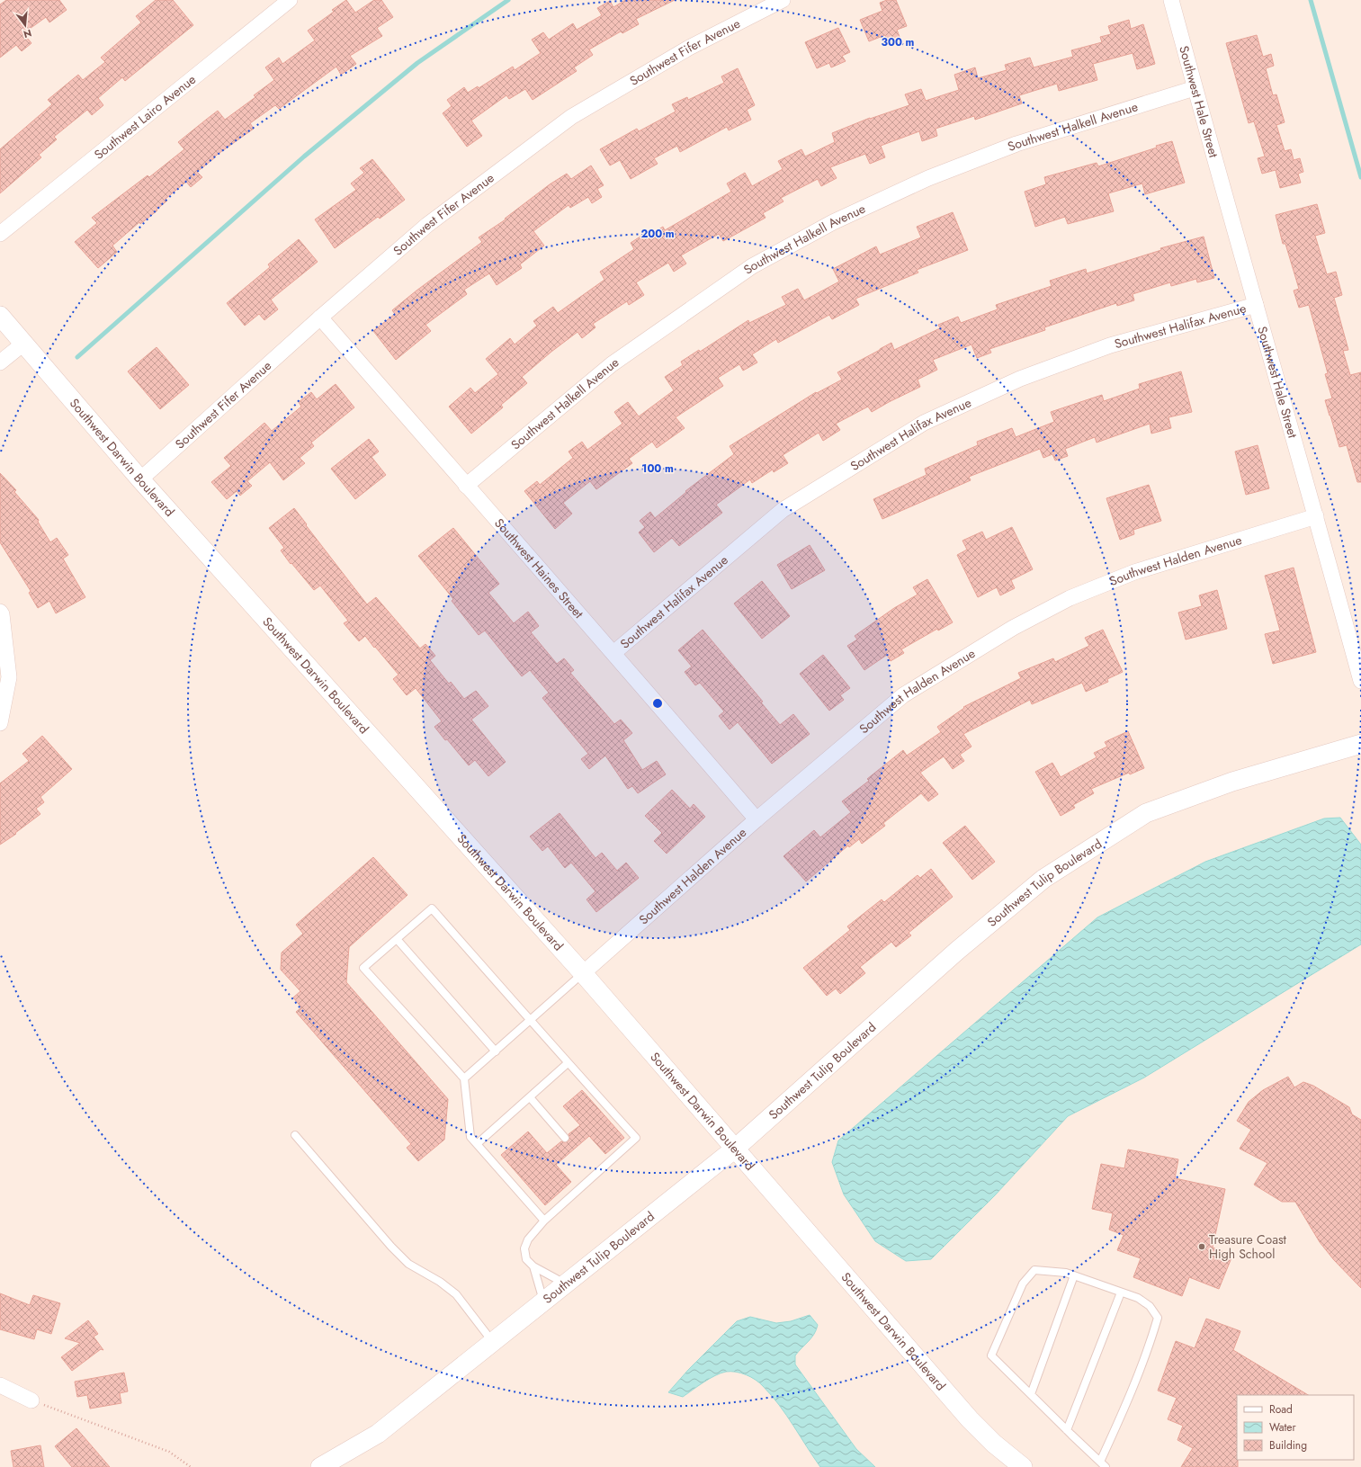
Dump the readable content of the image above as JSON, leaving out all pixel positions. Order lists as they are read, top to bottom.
{
  "streets": {
    "street": [
      "Southwest Fifer Avenue",
      "Southwest Hale Street",
      "Southwest Lairo Avenue",
      "Southwest Halkell Avenue",
      "Southwest Halifax Avenue",
      "Southwest Darwin Boulevard",
      "Southwest Halden Avenue",
      "Southwest Haines Street",
      "Southwest Tulip Boulevard"
    ]
  },
  "crossings": [
    ["Southwest Fifer Avenue", "Southwest Darwin Boulevard"],
    ["Southwest Fifer Avenue", "Southwest Haines Street"],
    ["Southwest Hale Street", "Southwest Halkell Avenue"],
    ["Southwest Hale Street", "Southwest Halifax Avenue"],
    ["Southwest Hale Street", "Southwest Halden Avenue"],
    ["Southwest Halkell Avenue", "Southwest Haines Street"],
    ["Southwest Halifax Avenue", "Southwest Haines Street"],
    ["Southwest Darwin Boulevard", "Southwest Halden Avenue"],
    ["Southwest Darwin Boulevard", "Southwest Tulip Boulevard"],
    ["Southwest Halden Avenue", "Southwest Haines Street"]
  ],
  "places": ["Treasure Coast High School"],
  "legend": ["Road", "Water", "Building"],
  "north": "bottom",
  "rings": ["300 m", "200 m", "100 m"]
}
